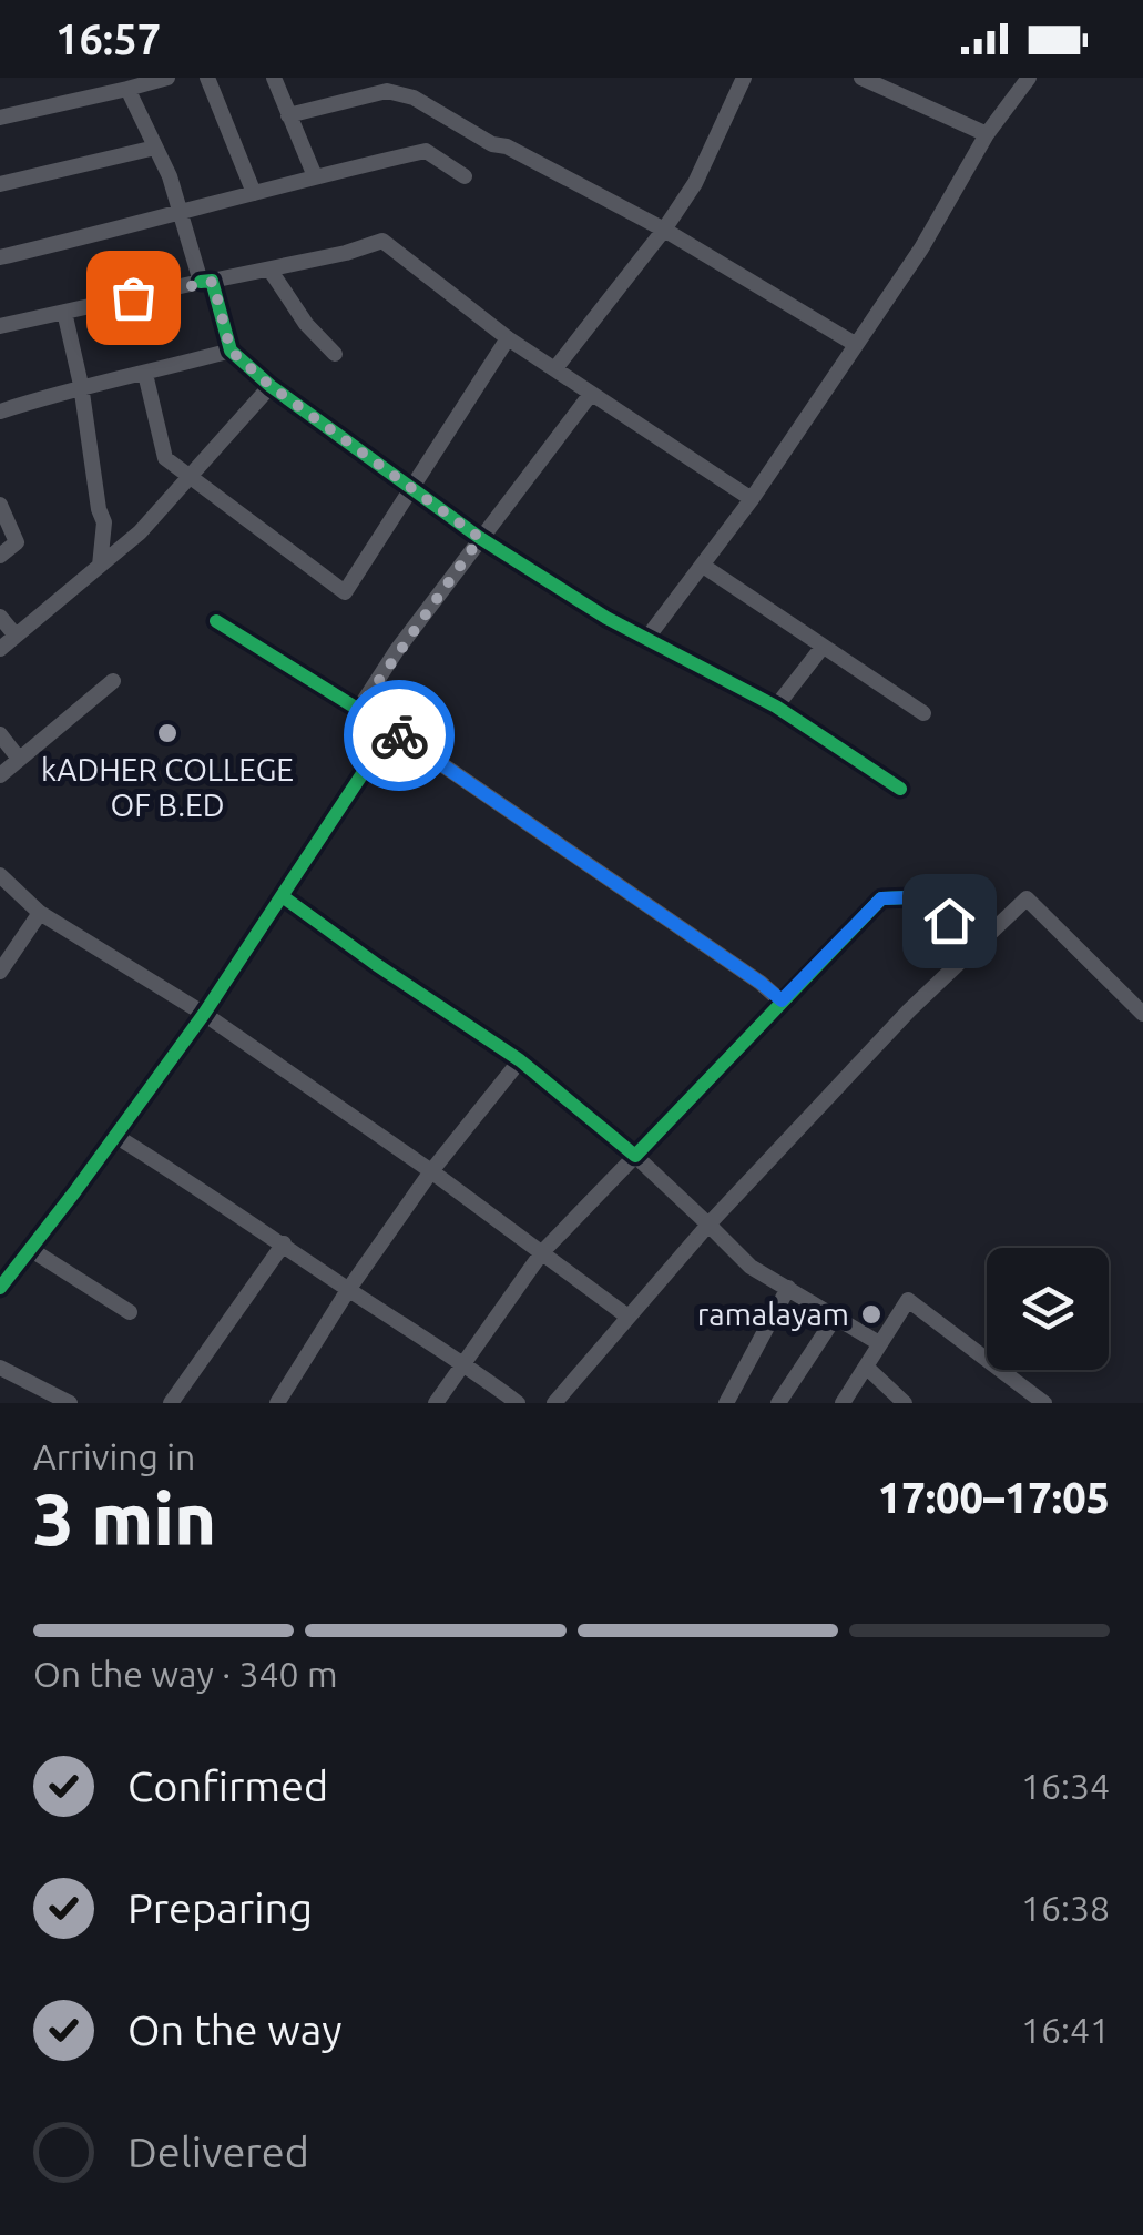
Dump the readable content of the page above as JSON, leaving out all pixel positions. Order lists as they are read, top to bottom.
{
  "places": ["kADHER COLLEGE OF B.ED", "ramalayam"],
  "page": {
    "status": "16:57",
    "heading": ["3 min", "Arriving in", "17:00–17:05"],
    "bar": "On the way · 340 m",
    "list": [
      ["Confirmed", "16:34"],
      ["Preparing", "16:38"],
      ["On the way", "16:41"],
      "Delivered"
    ]
  }
}
